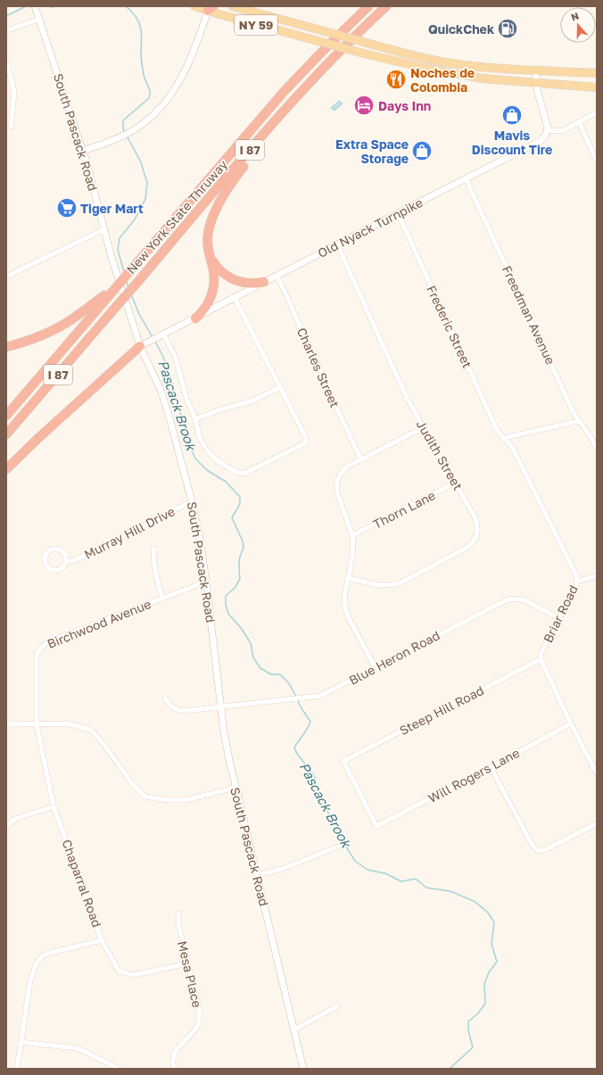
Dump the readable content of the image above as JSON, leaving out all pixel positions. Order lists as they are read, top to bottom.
{
  "streets": {
    "highway": ["I 87", "New York State Thruway"],
    "main road": ["NY 59"],
    "street": [
      "South Pascack Road",
      "Old Nyack Turnpike",
      "Freedman Avenue",
      "Frederic Street",
      "Charles Street",
      "Judith Street",
      "Thorn Lane",
      "Murray Hill Drive",
      "Briar Road",
      "Birchwood Avenue",
      "Blue Heron Road",
      "Steep Hill Road",
      "Will Rogers Lane",
      "Chaparral Road",
      "Mesa Place"
    ]
  },
  "crossings": [
    ["South Pascack Road", "Old Nyack Turnpike"],
    ["South Pascack Road", "Murray Hill Drive"],
    ["South Pascack Road", "Birchwood Avenue"],
    ["South Pascack Road", "Blue Heron Road"],
    ["Old Nyack Turnpike", "Freedman Avenue"],
    ["Old Nyack Turnpike", "Frederic Street"],
    ["Old Nyack Turnpike", "Charles Street"],
    ["Old Nyack Turnpike", "Judith Street"],
    ["Frederic Street", "Briar Road"],
    ["Judith Street", "Thorn Lane"],
    ["Briar Road", "Blue Heron Road"],
    ["Briar Road", "Steep Hill Road"],
    ["Briar Road", "Will Rogers Lane"],
    ["Birchwood Avenue", "Chaparral Road"],
    ["Steep Hill Road", "Will Rogers Lane"],
    ["Chaparral Road", "Mesa Place"]
  ],
  "water": ["Pascack Brook"],
  "places": {
    "fuel station": ["QuickChek"],
    "restaurant": ["Noches de Colombia"],
    "hotel": ["Days Inn"],
    "shop": ["Mavis Discount Tire", "Extra Space Storage"],
    "supermarket": ["Tiger Mart"]
  },
  "north": "top"
}
